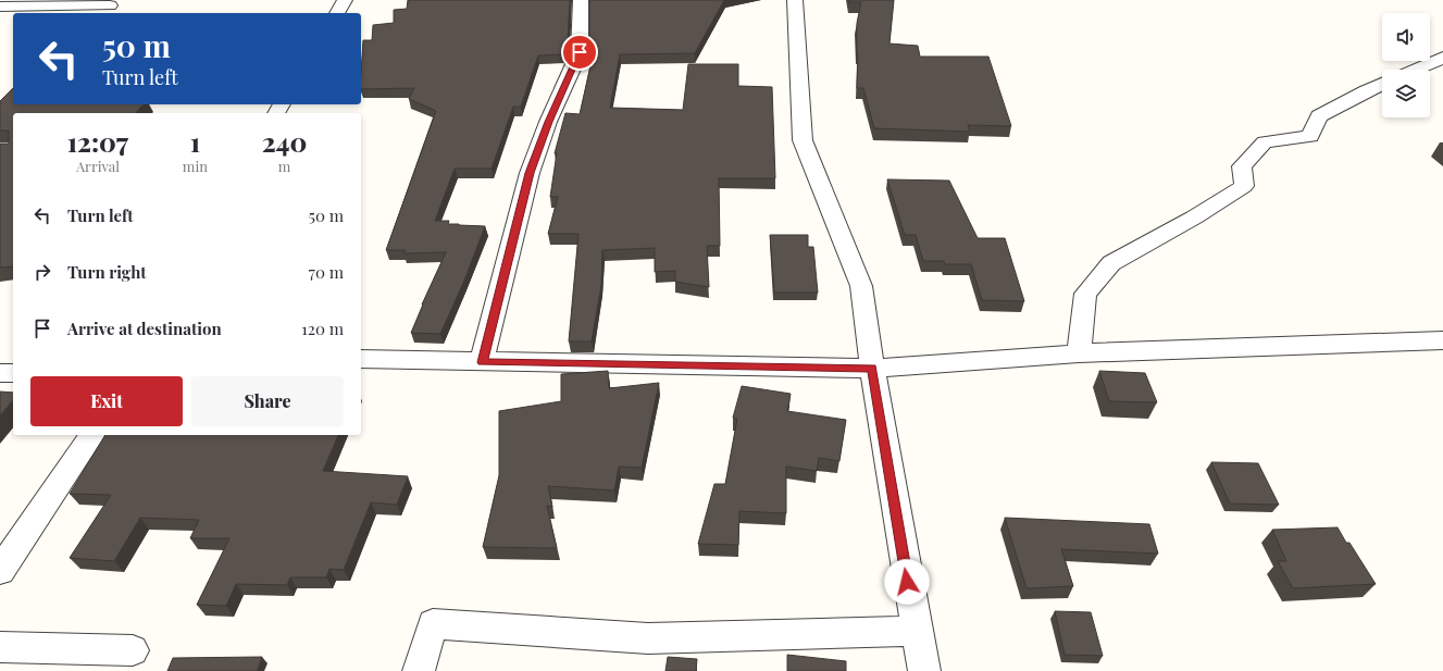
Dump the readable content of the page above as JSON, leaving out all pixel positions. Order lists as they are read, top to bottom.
{
  "page": {
    "turn": ["50 m", "Turn left"],
    "eta": [
      "12:07",
      "Arrival",
      "1",
      "min",
      "240",
      "m"
    ],
    "list": [
      {
        "name": "Turn left",
        "value": "50 m"
      },
      {
        "name": "Turn right",
        "value": "70 m"
      },
      {
        "name": "Arrive at destination",
        "value": "120 m"
      }
    ],
    "buttons": ["Exit", "Share"]
  }
}
